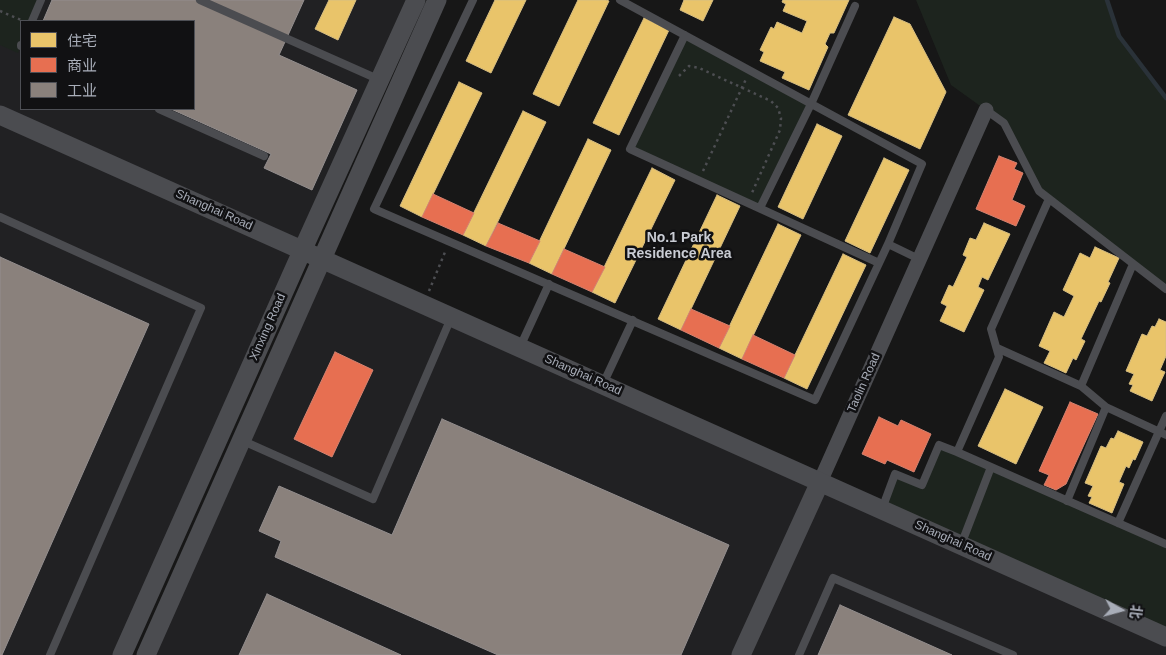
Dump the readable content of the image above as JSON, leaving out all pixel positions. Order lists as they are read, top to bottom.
{
  "streets": {
    "street": ["Shanghai Road", "Xinxing Road", "Taolin Road"]
  },
  "crossings": [
    ["Shanghai Road", "Xinxing Road"],
    ["Shanghai Road", "Taolin Road"]
  ],
  "districts": ["No.1 Park Residence Area"],
  "legend": ["住宅", "商业", "工业"],
  "north": "right"
}
